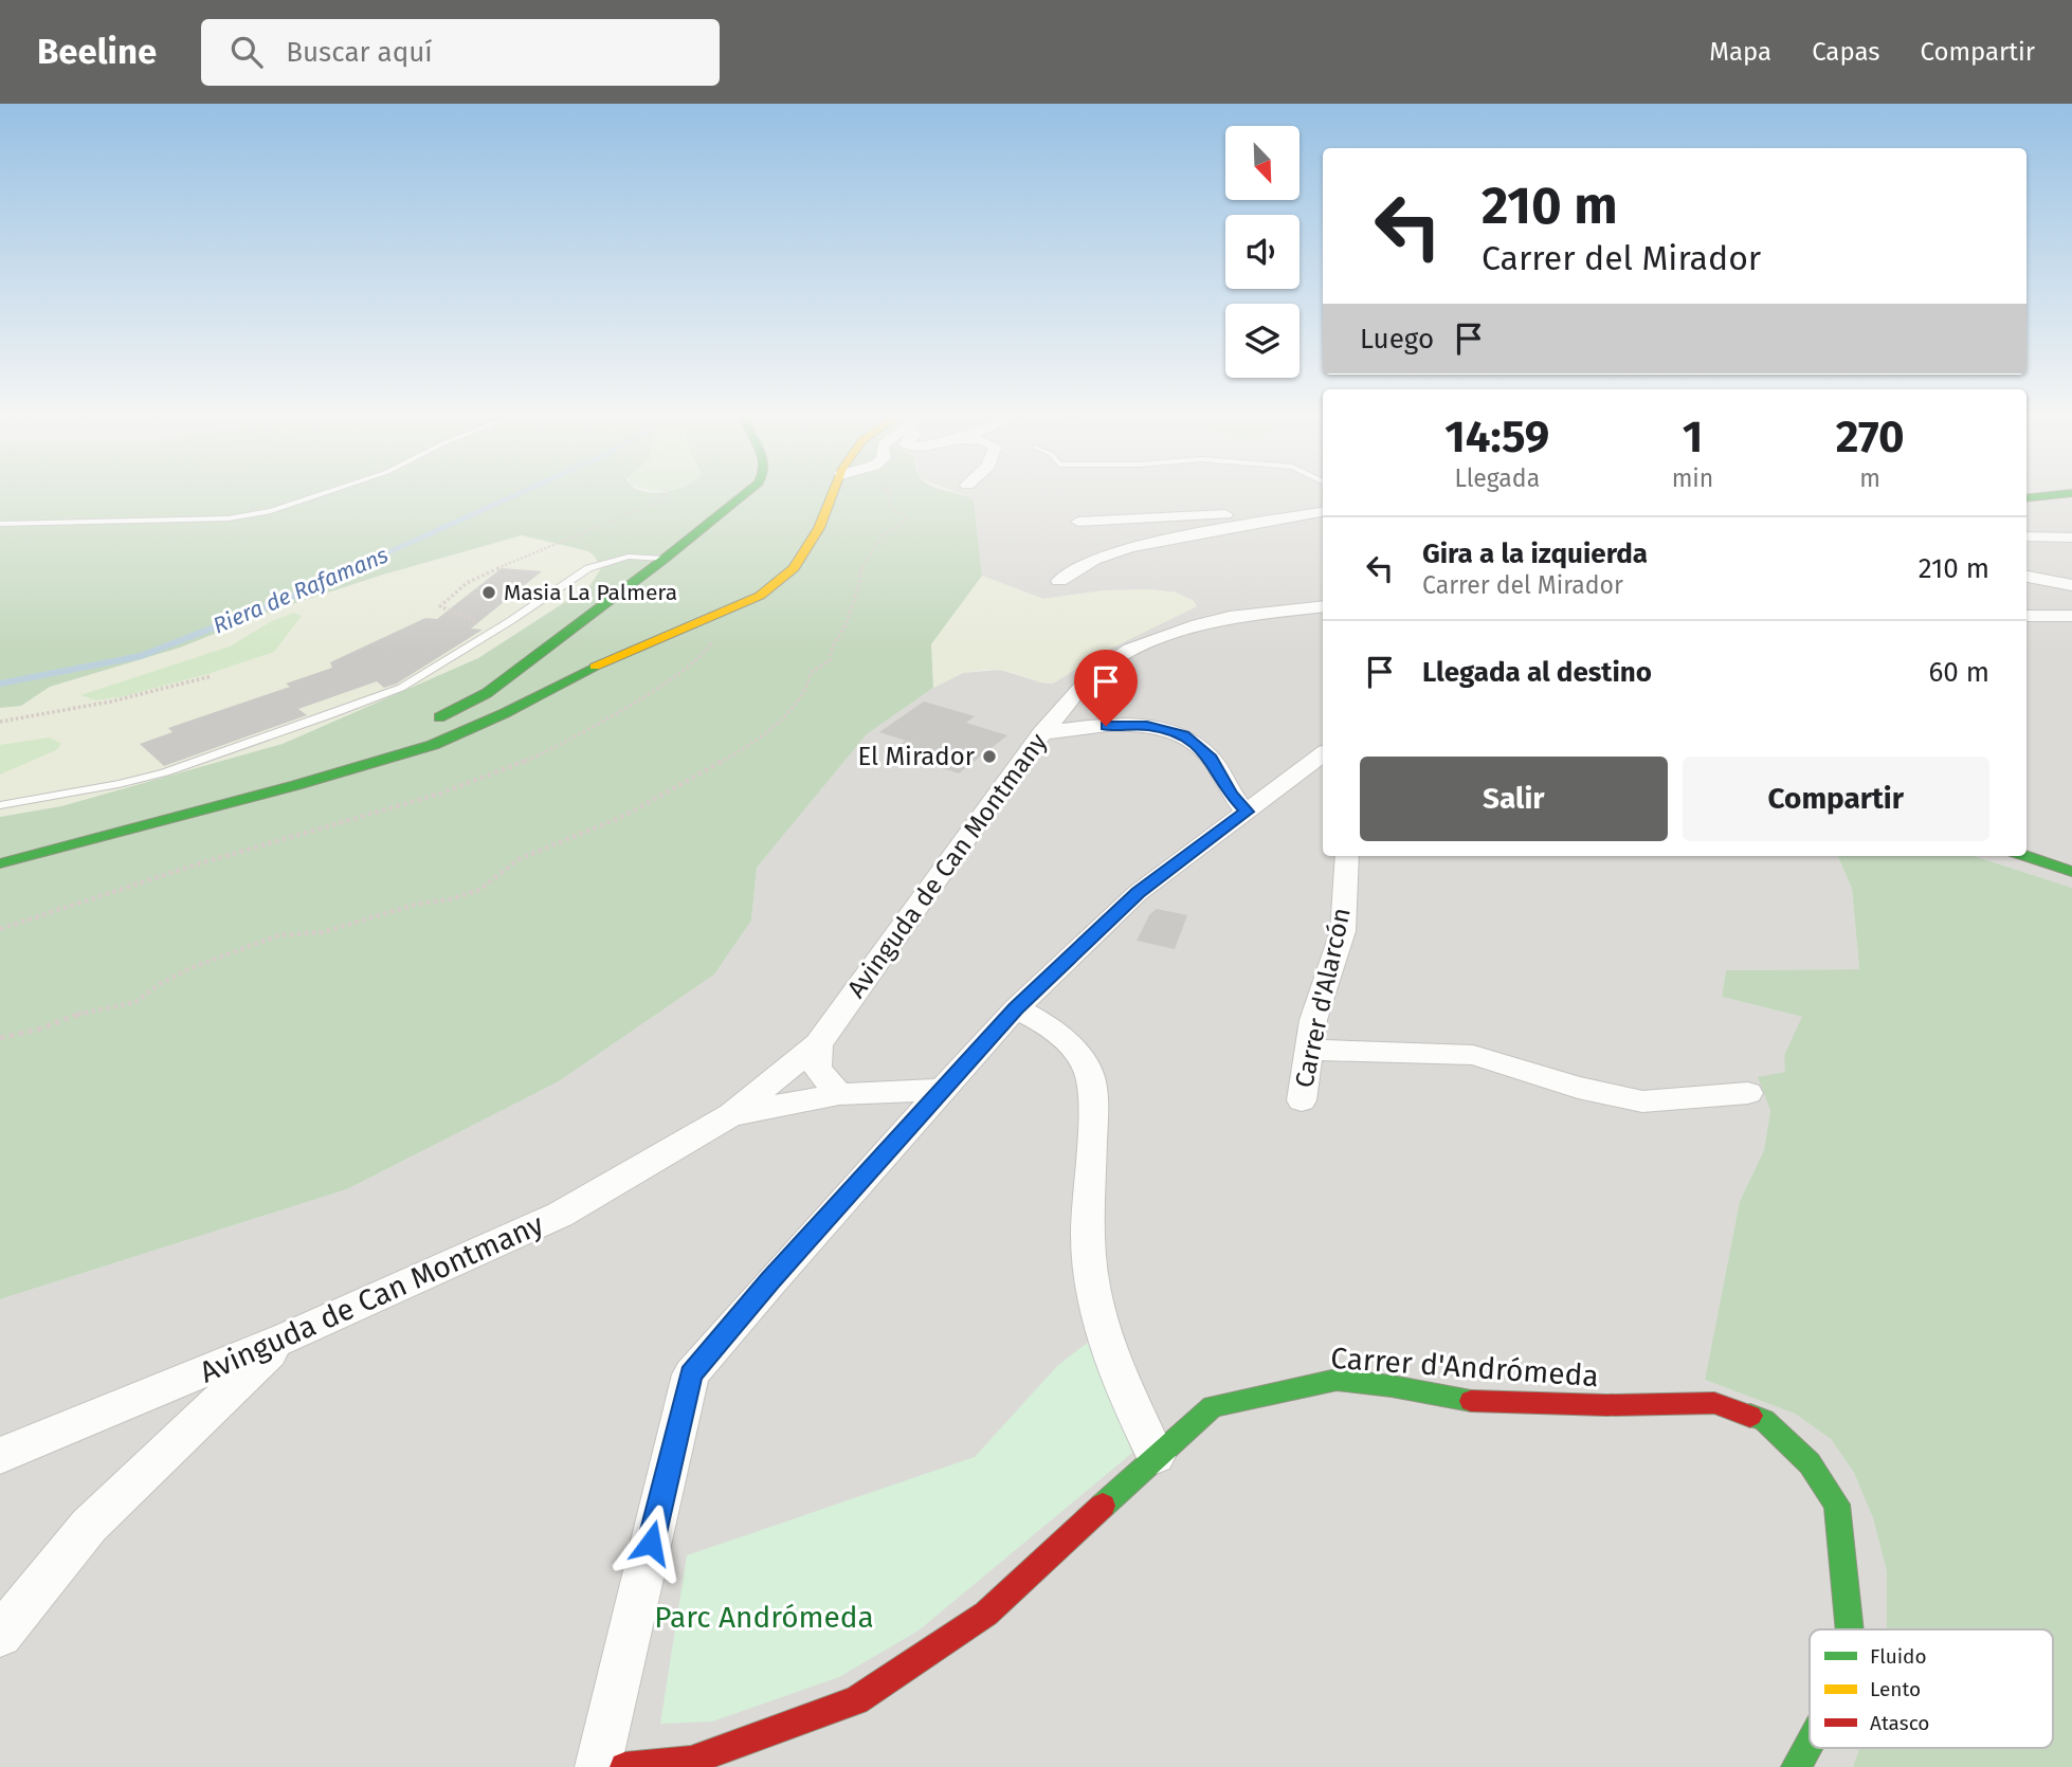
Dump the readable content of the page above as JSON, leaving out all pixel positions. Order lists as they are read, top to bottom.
{
  "streets": {
    "street": ["Avinguda de Can Montmany", "Carrer d'Alarcón", "Carrer d'Andrómeda"]
  },
  "water": ["Riera de Rafamans"],
  "parks": ["Parc Andrómeda"],
  "places": ["Masia La Palmera", "El Mirador"],
  "legend": ["Fluido", "Lento", "Atasco"],
  "north": "bottom right",
  "page": {
    "header": "Beeline",
    "search": "Buscar aquí",
    "nav": ["Mapa", "Capas", "Compartir"],
    "turn": ["210 m", "Carrer del Mirador"],
    "then": "Luego",
    "eta": [
      "14:59",
      "Llegada",
      "1",
      "min",
      "270",
      "m"
    ],
    "list": [
      {
        "name": "Gira a la izquierda",
        "note": "Carrer del Mirador",
        "value": "210 m"
      },
      {
        "name": "Llegada al destino",
        "value": "60 m"
      }
    ],
    "buttons": ["Salir", "Compartir"]
  }
}
